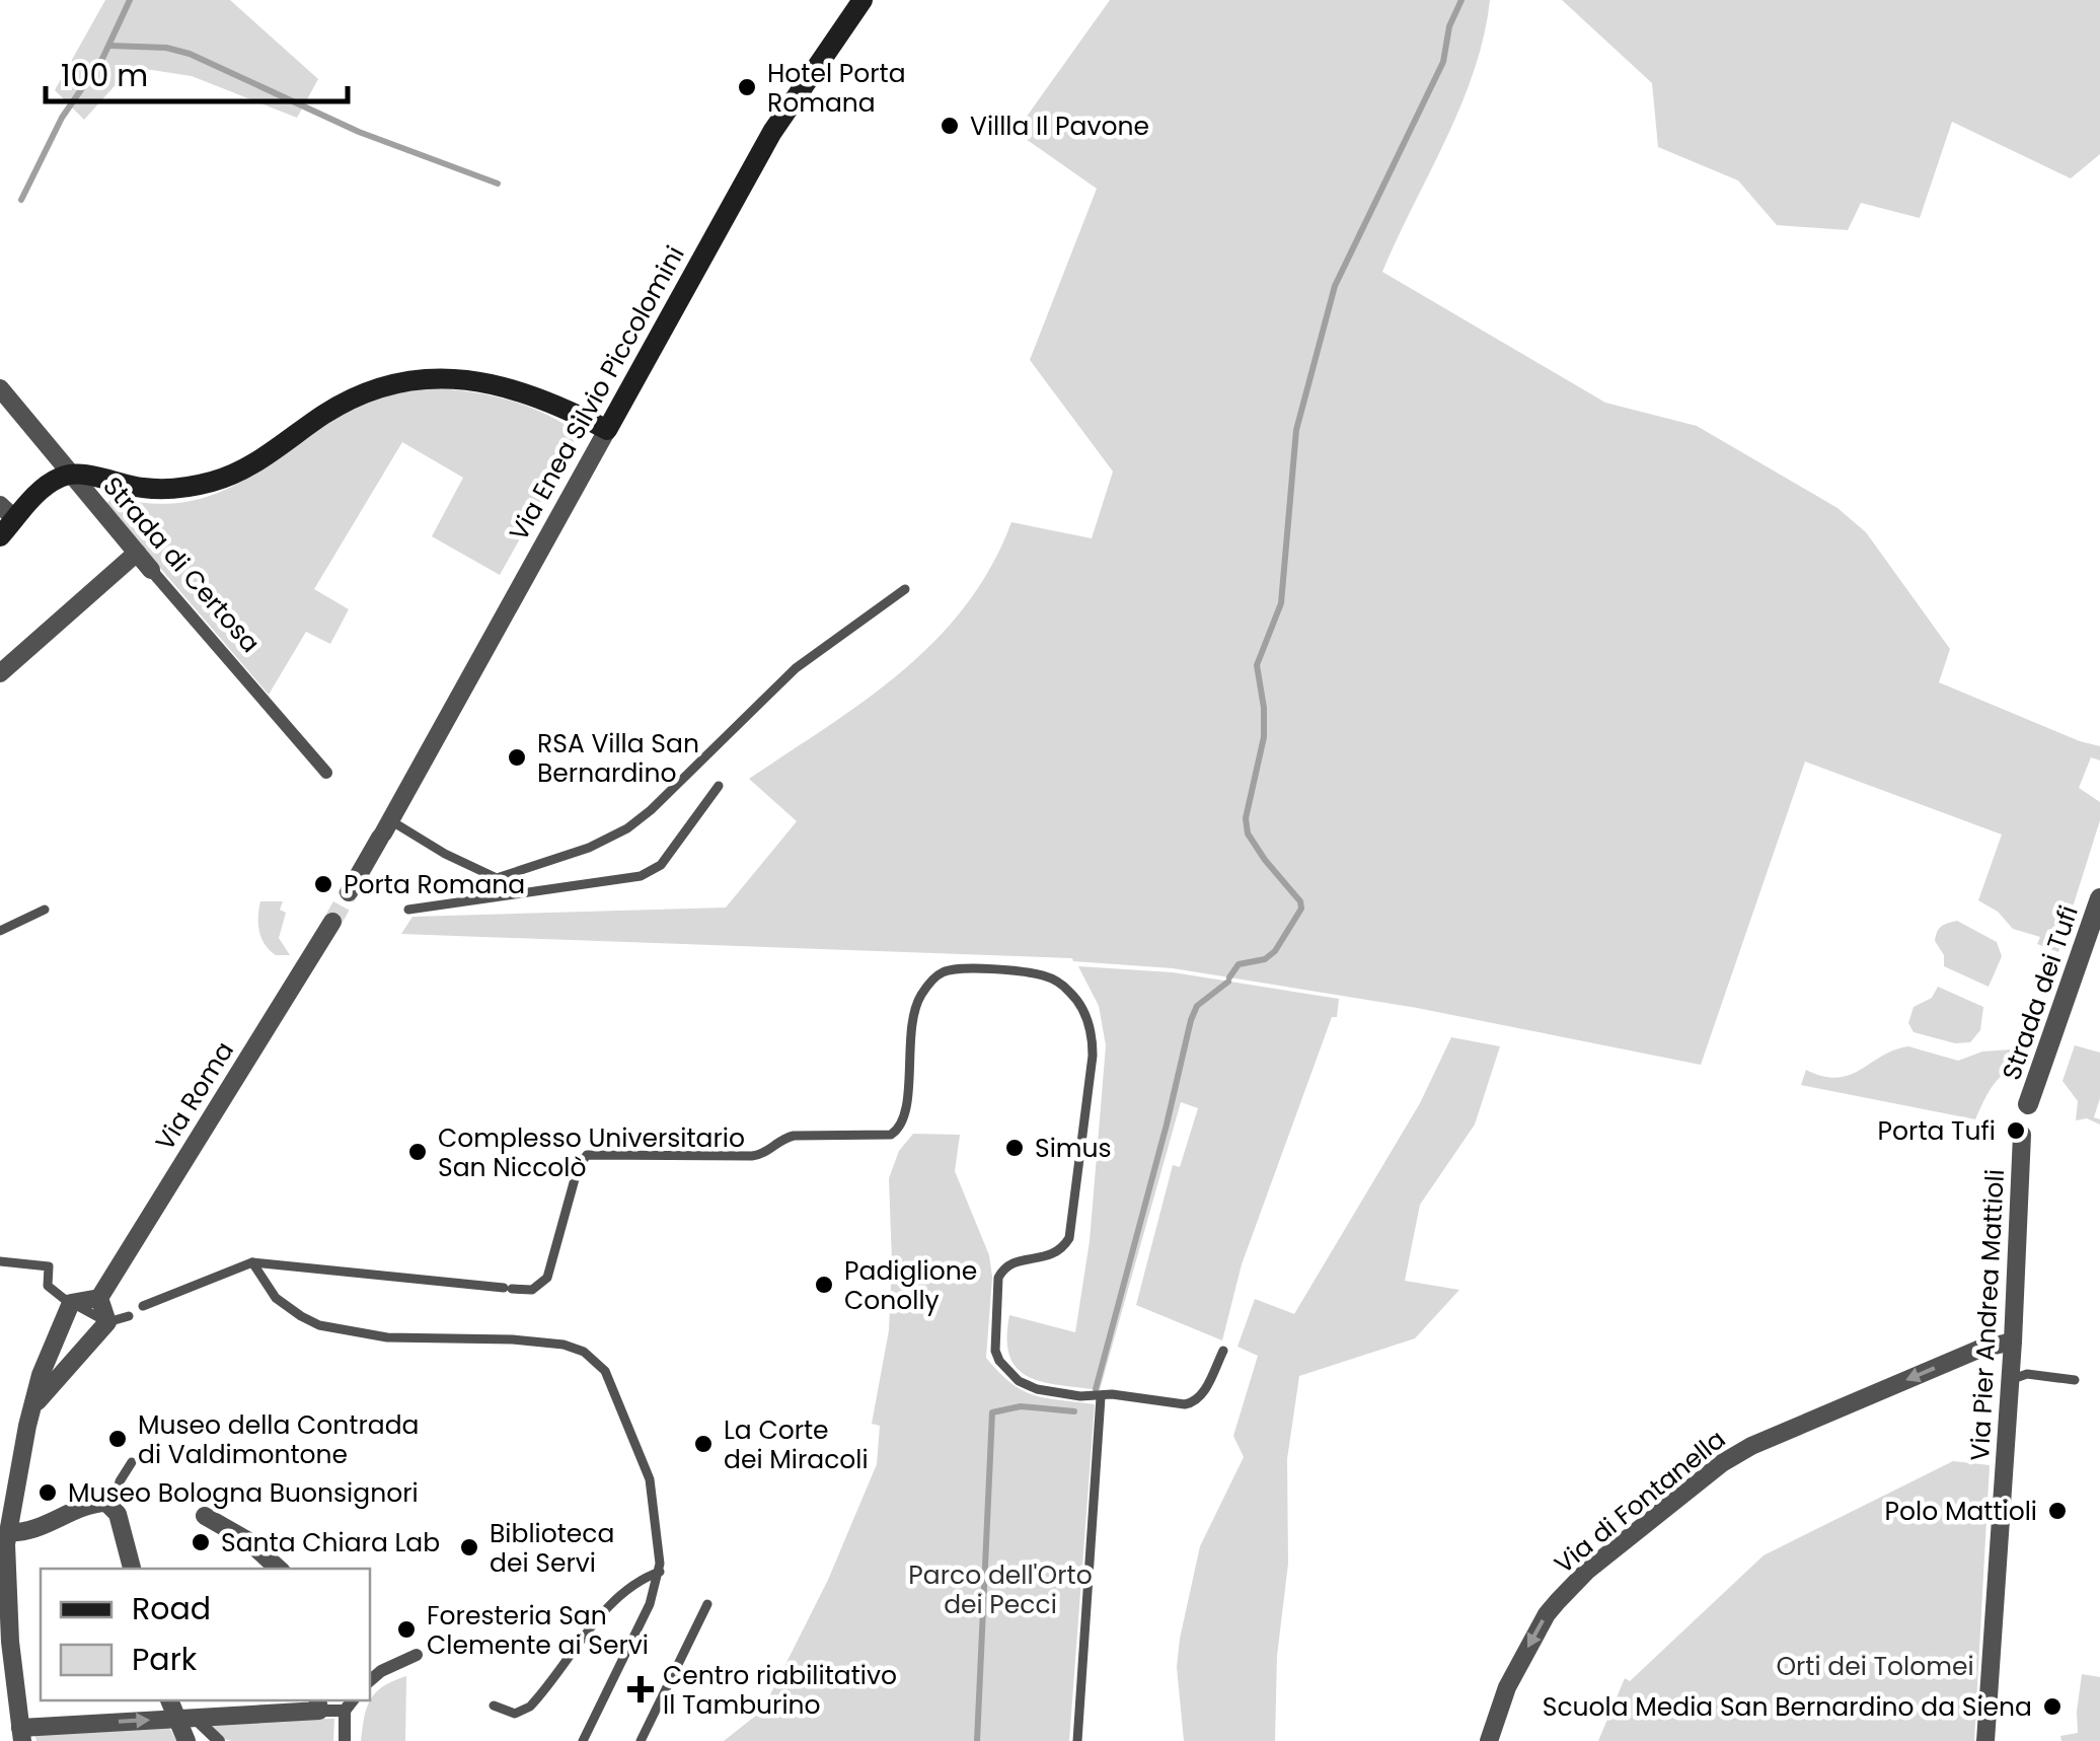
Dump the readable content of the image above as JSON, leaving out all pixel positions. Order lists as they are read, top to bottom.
{
  "streets": {
    "main road": ["Via Enea Silvio Piccolomini"],
    "street": [
      "Strada di Certosa",
      "Strada dei Tufi",
      "Via Roma",
      "Via Pier Andrea Mattioli",
      "Via di Fontanella"
    ]
  },
  "crossings": [
    ["Strada dei Tufi", "Via Pier Andrea Mattioli"],
    ["Via Pier Andrea Mattioli", "Via di Fontanella"]
  ],
  "one_way": ["Via di Fontanella"],
  "parks": ["Parco dell'Orto dei Pecci", "Orti dei Tolomei"],
  "places": {
    "other": [
      "Hotel Porta Romana",
      "Villla Il Pavone",
      "RSA Villa San Bernardino",
      "Porta Romana",
      "Porta Tufi",
      "Simus",
      "Complesso Universitario San Niccolò",
      "Padiglione Conolly",
      "Museo della Contrada di Valdimontone",
      "La Corte dei Miracoli",
      "Museo Bologna Buonsignori",
      "Polo Mattioli",
      "Santa Chiara Lab",
      "Biblioteca dei Servi",
      "Foresteria San Clemente ai Servi",
      "Scuola Media San Bernardino da Siena"
    ],
    "health": ["Centro riabilitativo Il Tamburino"]
  },
  "legend": ["Road", "Park"],
  "scale_bar": "100 m"
}
